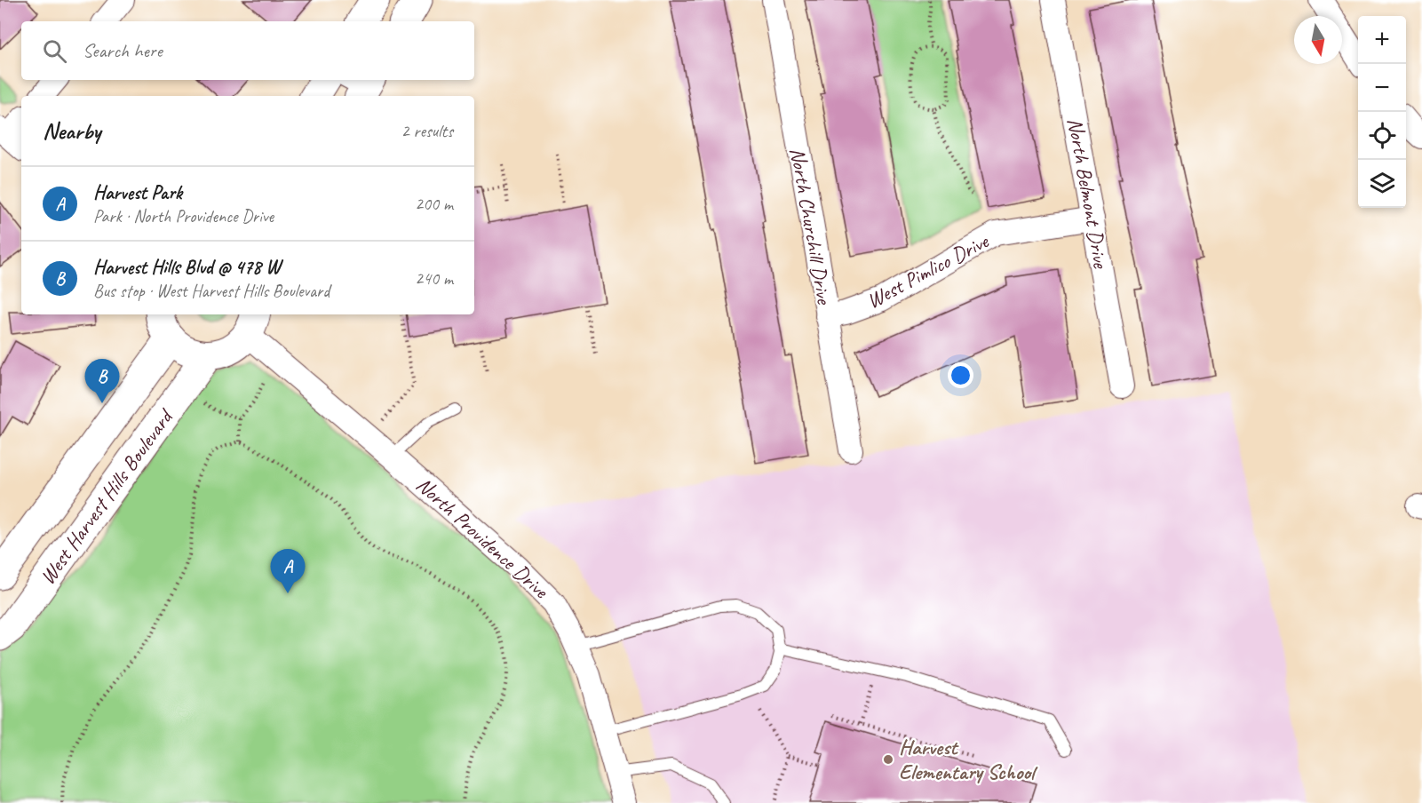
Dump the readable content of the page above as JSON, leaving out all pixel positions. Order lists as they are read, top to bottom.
{
  "streets": {
    "street": [
      "North Belmont Drive",
      "North Churchill Drive",
      "West Pimlico Drive",
      "West Harvest Hills Boulevard",
      "North Providence Drive"
    ]
  },
  "crossings": [
    ["North Belmont Drive", "West Pimlico Drive"],
    ["North Churchill Drive", "West Pimlico Drive"]
  ],
  "places": ["Harvest Elementary School"],
  "north": "bottom",
  "page": {
    "map_buttons": ["+", "−"],
    "search": "Search here",
    "heading": ["Nearby", "2 results"],
    "list": [
      {
        "mark": "A",
        "name": "Harvest Park",
        "note": "Park · North Providence Drive",
        "value": "200 m"
      },
      {
        "mark": "B",
        "name": "Harvest Hills Blvd @ 478 W",
        "note": "Bus stop · West Harvest Hills Boulevard",
        "value": "240 m"
      }
    ],
    "pins": ["B", "A"]
  }
}
